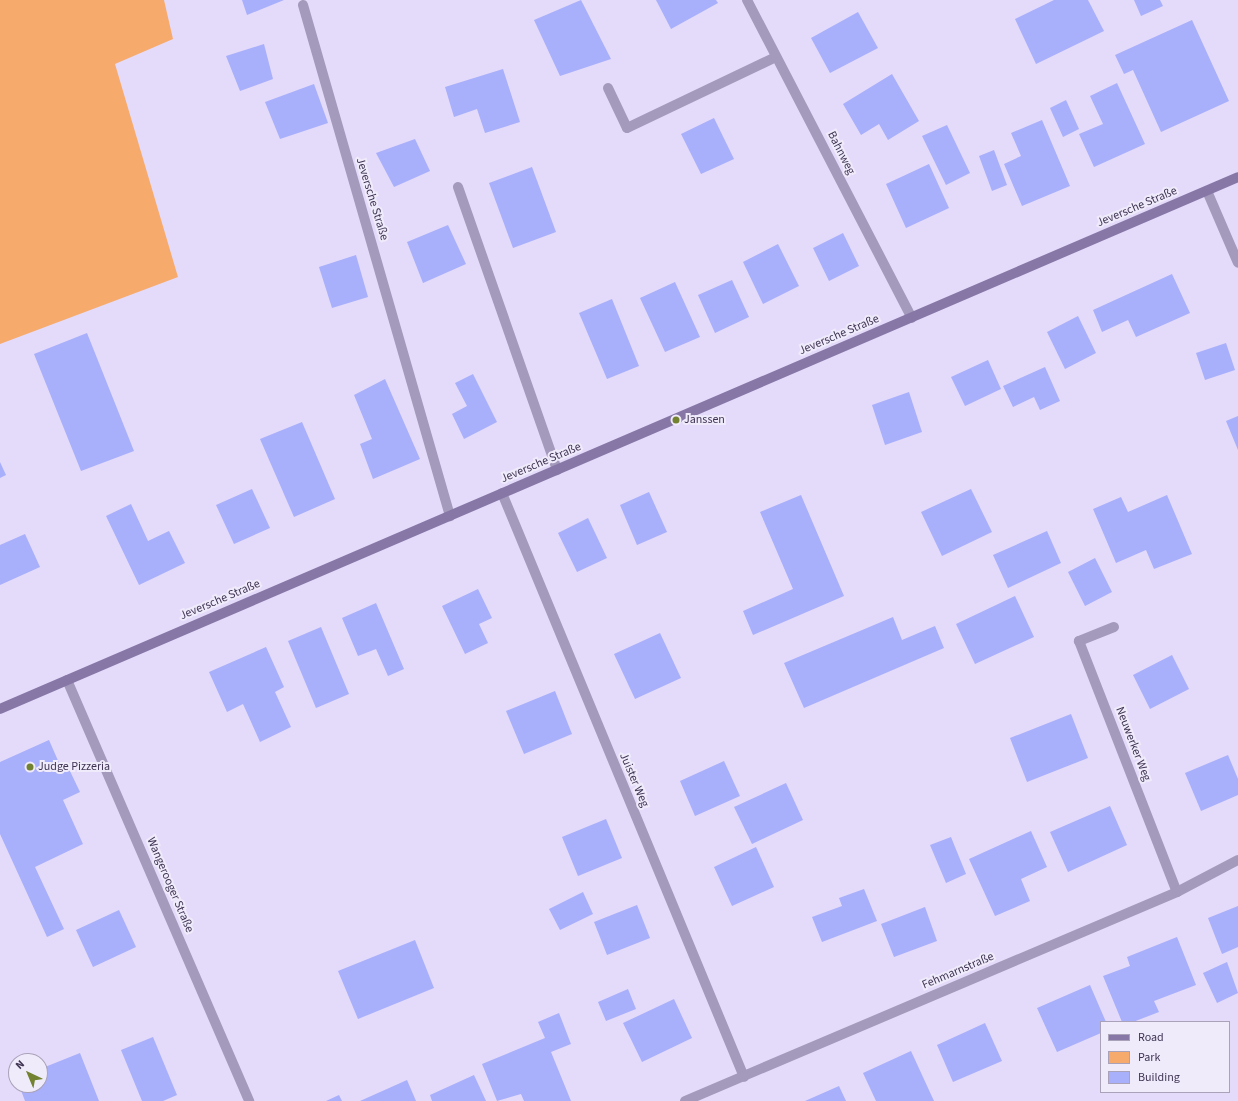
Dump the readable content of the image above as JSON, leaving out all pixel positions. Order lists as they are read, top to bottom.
{
  "streets": {
    "street": [
      "Bahnweg",
      "Jeversche Straße",
      "Neuwerker Weg",
      "Juister Weg",
      "Wangerooger Straße",
      "Fehmarnstraße"
    ]
  },
  "crossings": [
    ["Bahnweg", "Jeversche Straße"],
    ["Jeversche Straße", "Juister Weg"],
    ["Jeversche Straße", "Wangerooger Straße"],
    ["Neuwerker Weg", "Fehmarnstraße"],
    ["Juister Weg", "Fehmarnstraße"]
  ],
  "places": ["Janssen", "Judge Pizzeria"],
  "legend": ["Road", "Park", "Building"],
  "north": "top left"
}
